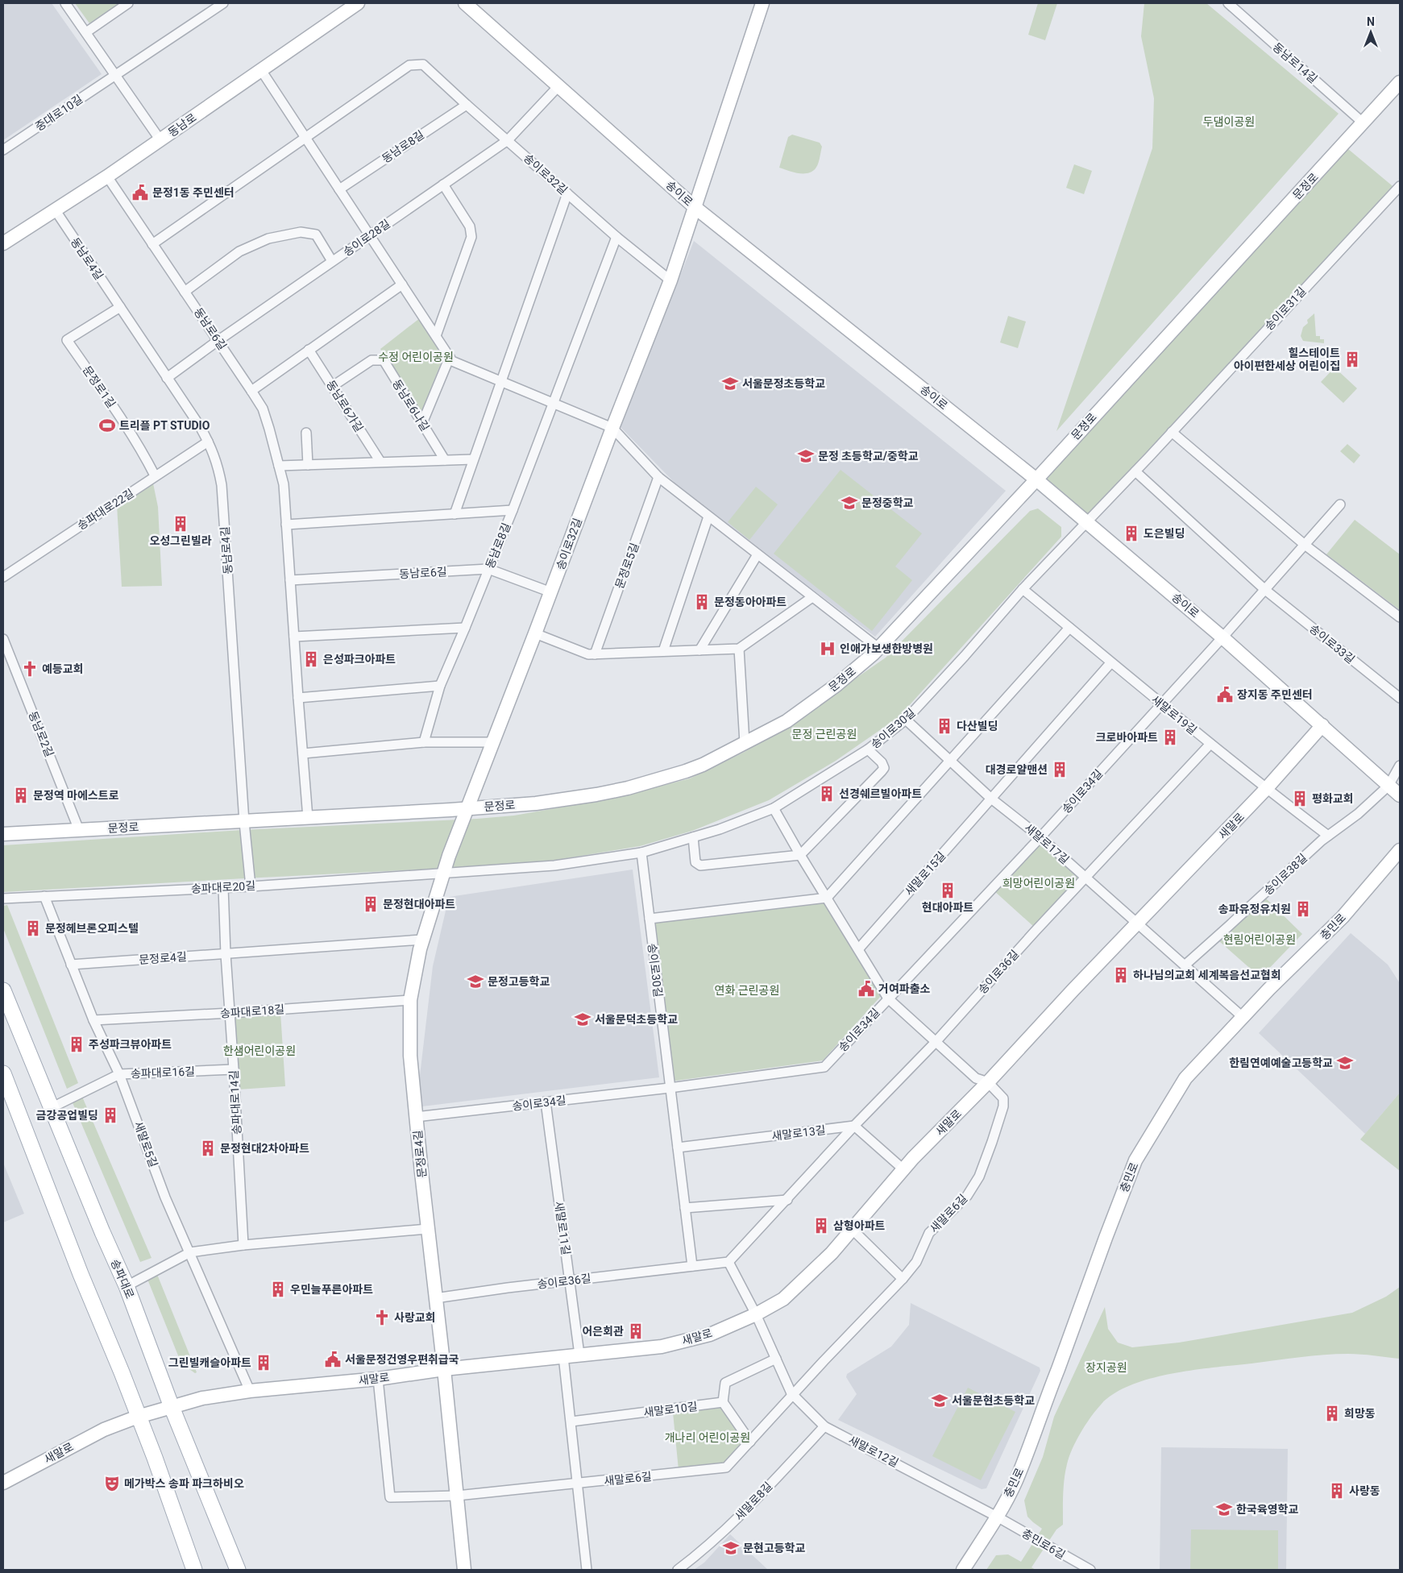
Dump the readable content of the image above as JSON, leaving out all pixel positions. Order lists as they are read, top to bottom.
{
  "streets": {
    "main road": ["송파대로"],
    "street": [
      "동남로14길",
      "중대로10길",
      "동남로",
      "동남로8길",
      "송이로32길",
      "문정로",
      "송이로",
      "송이로28길",
      "동남로4길",
      "송이로31길",
      "동남로6길",
      "문정로1길",
      "동남로6나길",
      "동남로6가길",
      "송파대로22길",
      "문정로5길",
      "송이로33길",
      "새말로19길",
      "송이로30길",
      "동남로2길",
      "송이로34길",
      "새말로",
      "새말로17길",
      "새말로15길",
      "송이로38길",
      "송파대로20길",
      "충민로",
      "문정로4길",
      "송이로36길",
      "송파대로18길",
      "송파대로16길",
      "송파대로14길",
      "새말로13길",
      "새말로5길",
      "새말로6길",
      "새말로11길",
      "새말로10길",
      "새말로12길",
      "새말로8길",
      "충민로6길"
    ]
  },
  "crossings": [
    ["동남로14길", "문정로"],
    ["동남로", "동남로4길"],
    ["동남로", "동남로6길"],
    ["동남로8길", "송이로32길"],
    ["동남로8길", "동남로6길"],
    ["송이로32길", "문정로"],
    ["송이로32길", "송이로"],
    ["송이로32길", "송이로28길"],
    ["송이로32길", "동남로6길"],
    ["송이로32길", "문정로4길"],
    ["문정로", "송이로"],
    ["문정로", "동남로4길"],
    ["문정로", "동남로6길"],
    ["문정로", "동남로2길"],
    ["문정로", "문정로4길"],
    ["송이로", "송이로28길"],
    ["송이로", "송이로31길"],
    ["송이로", "송이로30길"],
    ["송이로", "송이로34길"],
    ["송이로", "새말로"],
    ["송이로", "송이로38길"],
    ["송이로28길", "동남로4길"],
    ["송이로28길", "동남로6길"],
    ["동남로4길", "문정로1길"],
    ["동남로4길", "송파대로22길"],
    ["송이로31길", "송이로30길"],
    ["문정로1길", "송파대로22길"],
    ["동남로6나길", "동남로6가길"],
    ["새말로19길", "송이로30길"],
    ["새말로19길", "송이로34길"],
    ["새말로19길", "새말로"],
    ["새말로19길", "송이로38길"],
    ["새말로19길", "송이로36길"],
    ["송이로30길", "송이로34길"],
    ["송이로30길", "새말로17길"],
    ["송이로30길", "송파대로20길"],
    ["송이로30길", "문정로4길"],
    ["송이로34길", "새말로17길"],
    ["송이로34길", "문정로4길"],
    ["송이로34길", "새말로11길"],
    ["새말로", "새말로17길"],
    ["새말로", "문정로4길"],
    ["새말로", "새말로5길"],
    ["새말로", "새말로6길"],
    ["새말로", "새말로11길"],
    ["새말로", "송파대로"],
    ["새말로", "새말로12길"],
    ["새말로17길", "새말로15길"],
    ["새말로17길", "송이로36길"],
    ["송파대로20길", "문정로4길"],
    ["송파대로20길", "송파대로14길"],
    ["송파대로20길", "새말로5길"],
    ["충민로", "새말로12길"],
    ["충민로", "충민로6길"],
    ["문정로4길", "송이로36길"],
    ["문정로4길", "송파대로18길"],
    ["문정로4길", "송파대로14길"],
    ["문정로4길", "새말로5길"],
    ["송이로36길", "새말로13길"],
    ["송이로36길", "새말로11길"],
    ["송파대로18길", "송파대로14길"],
    ["송파대로18길", "새말로5길"],
    ["송파대로16길", "송파대로14길"],
    ["송파대로16길", "새말로5길"],
    ["송파대로16길", "송파대로"],
    ["새말로6길", "새말로12길"],
    ["새말로12길", "새말로8길"],
    ["새말로12길", "충민로6길"]
  ],
  "parks": [
    "두댐이공원",
    "수정 어린이공원",
    "문정 근린공원",
    "희망어린이공원",
    "현림어린이공원",
    "연화 근린공원",
    "한샘어린이공원",
    "장지공원",
    "개나리 어린이공원"
  ],
  "places": {
    "public building": [
      "문정1동 주민센터",
      "장지동 주민센터",
      "거여파출소",
      "서울문정건영우편취급국"
    ],
    "building": [
      "힐스테이트 아이편한세상 어린이집",
      "오성그린빌라",
      "도은빌딩",
      "문정동아아파트",
      "은성파크아파트",
      "다산빌딩",
      "크로바아파트",
      "대경로얄맨션",
      "선경쉐르빌아파트",
      "문정역 마에스트로",
      "평화교회",
      "현대아파트",
      "문정현대아파트",
      "송파유정유치원",
      "문정헤브론오피스텔",
      "하나님의교회 세계복음선교협회",
      "주성파크뷰아파트",
      "금강공업빌딩",
      "문정현대2차아파트",
      "삼형아파트",
      "우민늘푸른아파트",
      "어은회관",
      "그린빌캐슬아파트",
      "희망동",
      "사랑동"
    ],
    "school or university": [
      "서울문정초등학교",
      "문정 초등학교/중학교",
      "문정중학교",
      "문정고등학교",
      "서울문덕초등학교",
      "한림연예예술고등학교",
      "서울문현초등학교",
      "한국육영학교",
      "문현고등학교"
    ],
    "sports": ["트리플 PT STUDIO"],
    "hospital": ["인애가보생한방병원"],
    "church": ["예등교회", "사랑교회"],
    "theatre": ["메가박스 송파 파크하비오"]
  },
  "north": "top"
}
